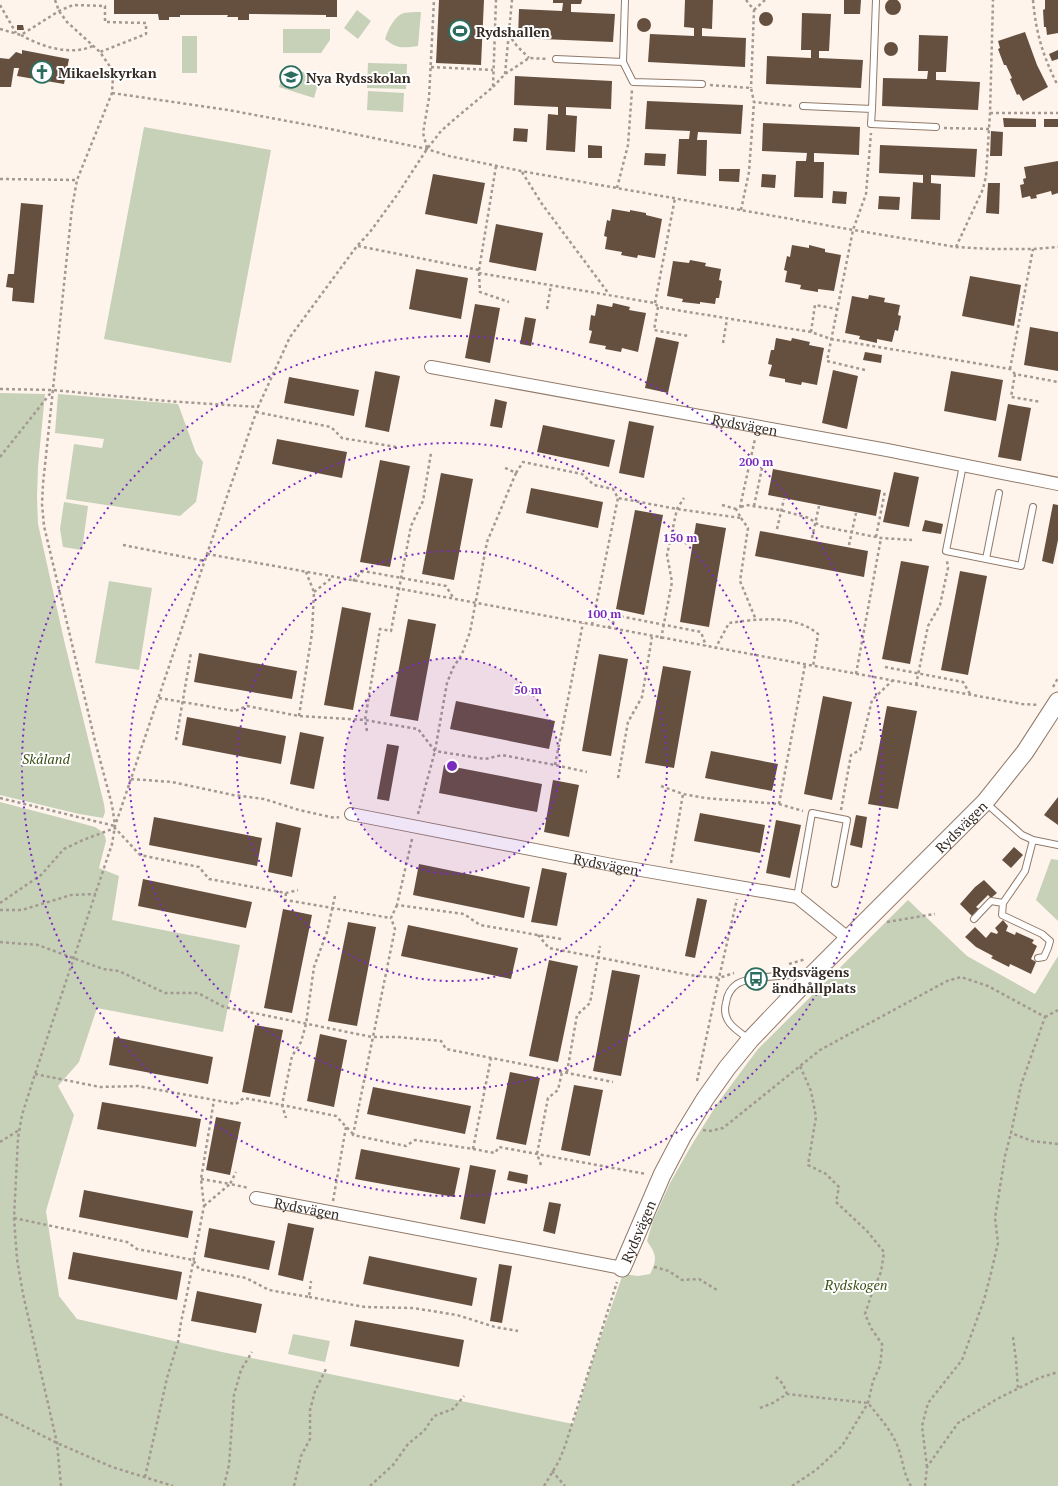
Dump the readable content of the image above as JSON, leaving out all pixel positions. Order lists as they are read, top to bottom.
{
  "streets": {
    "street": ["Rydsvägen"]
  },
  "parks": ["Skåland", "Rydskogen"],
  "places": {
    "sports": ["Rydshallen"],
    "church": ["Mikaelskyrkan"],
    "school or university": ["Nya Rydsskolan"],
    "bus stop": ["Rydsvägens ändhållplats"]
  },
  "rings": [
    "200 m",
    "150 m",
    "100 m",
    "50 m"
  ]
}
